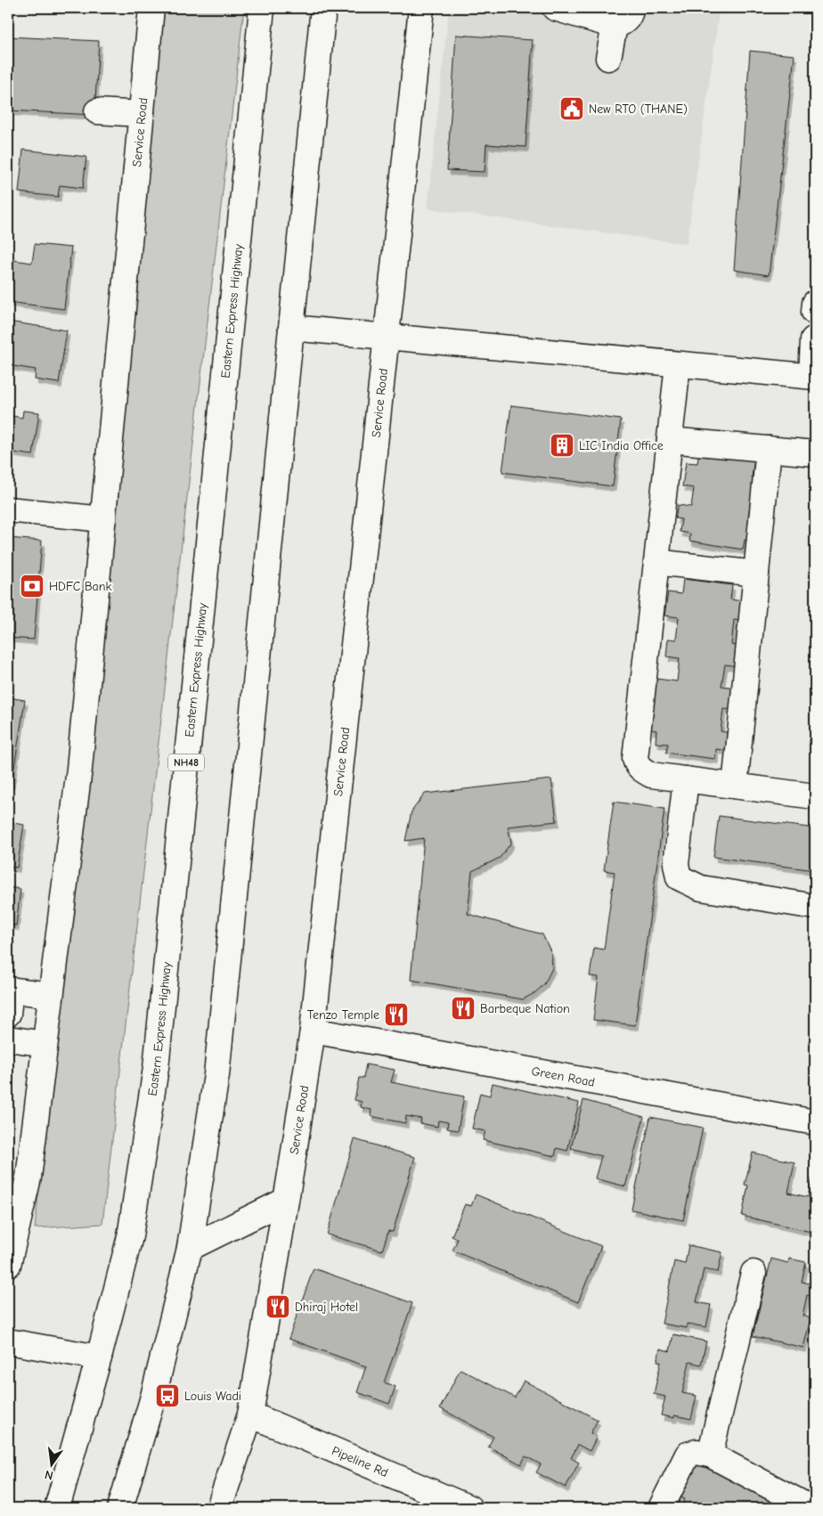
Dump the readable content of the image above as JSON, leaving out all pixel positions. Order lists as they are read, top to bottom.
{
  "streets": {
    "main road": [
      "Service Road",
      "Eastern Express Highway",
      "NH48",
      "Green Road",
      "Pipeline Rd"
    ]
  },
  "crossings": [
    ["Service Road", "Green Road"],
    ["Service Road", "Pipeline Rd"]
  ],
  "places": {
    "public building": ["New RTO (THANE)"],
    "building": ["LIC India Office"],
    "bank": ["HDFC Bank"],
    "restaurant": ["Barbeque Nation", "Tenzo Temple", "Dhiraj Hotel"],
    "bus stop": ["Louis Wadi"]
  },
  "north": "bottom"
}
